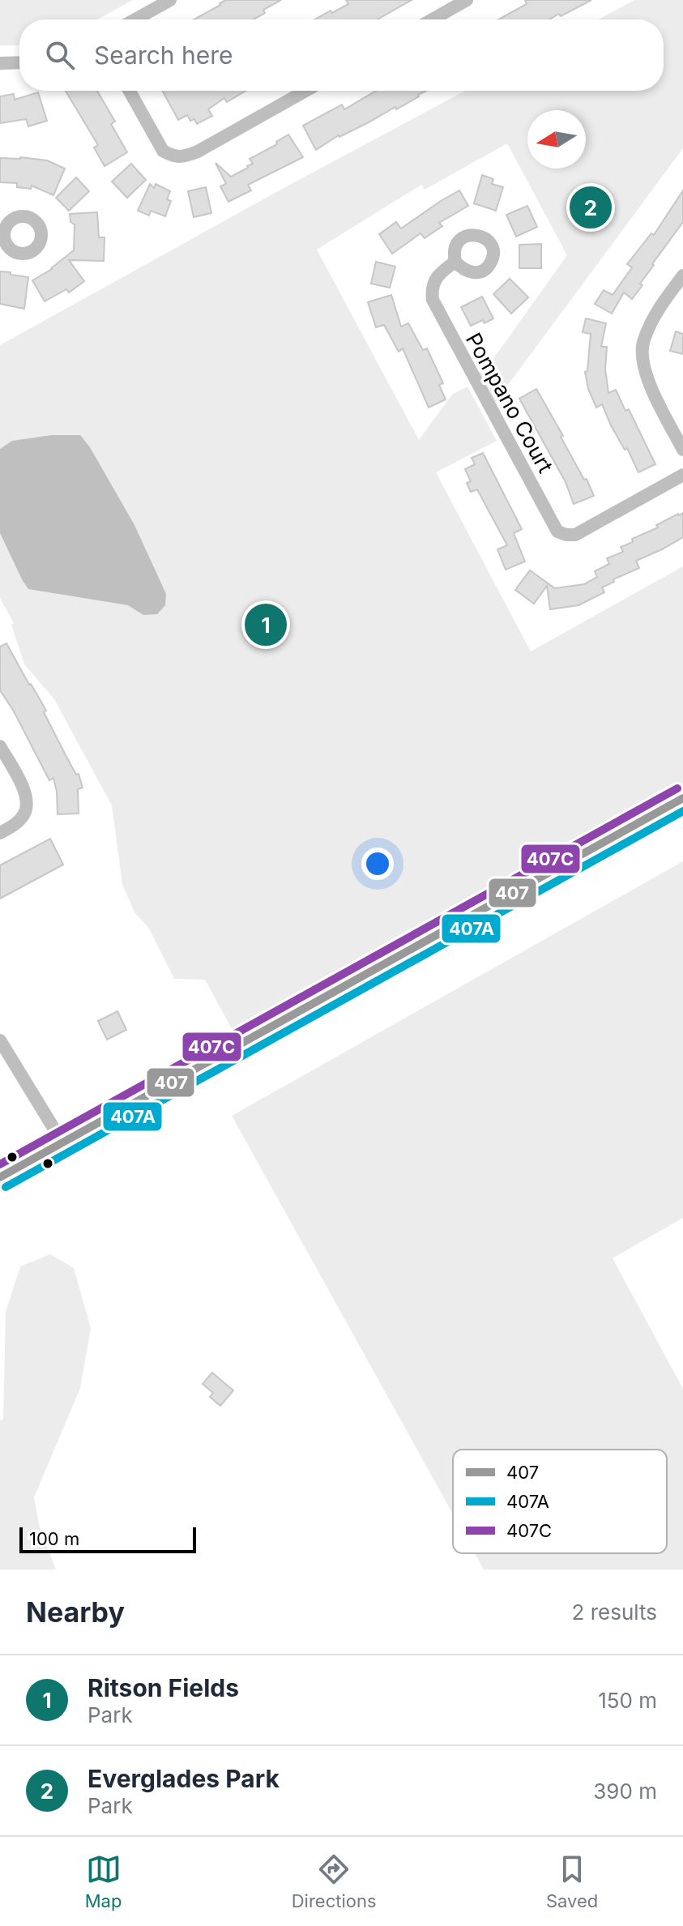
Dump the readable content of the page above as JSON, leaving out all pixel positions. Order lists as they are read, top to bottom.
{
  "streets": {
    "street": ["Pompano Court"]
  },
  "lines": ["transit line 407C", "transit line 407", "transit line 407A"],
  "legend": ["407", "407A", "407C"],
  "scale_bar": "100 m",
  "north": "left",
  "page": {
    "search": "Search here",
    "pins": ["2", "1"],
    "scale": "100 m",
    "heading": ["Nearby", "2 results"],
    "list": [
      {
        "mark": "1",
        "name": "Ritson Fields",
        "note": "Park",
        "value": "150 m"
      },
      {
        "mark": "2",
        "name": "Everglades Park",
        "note": "Park",
        "value": "390 m"
      }
    ],
    "nav": ["Map", "Directions", "Saved"]
  }
}
